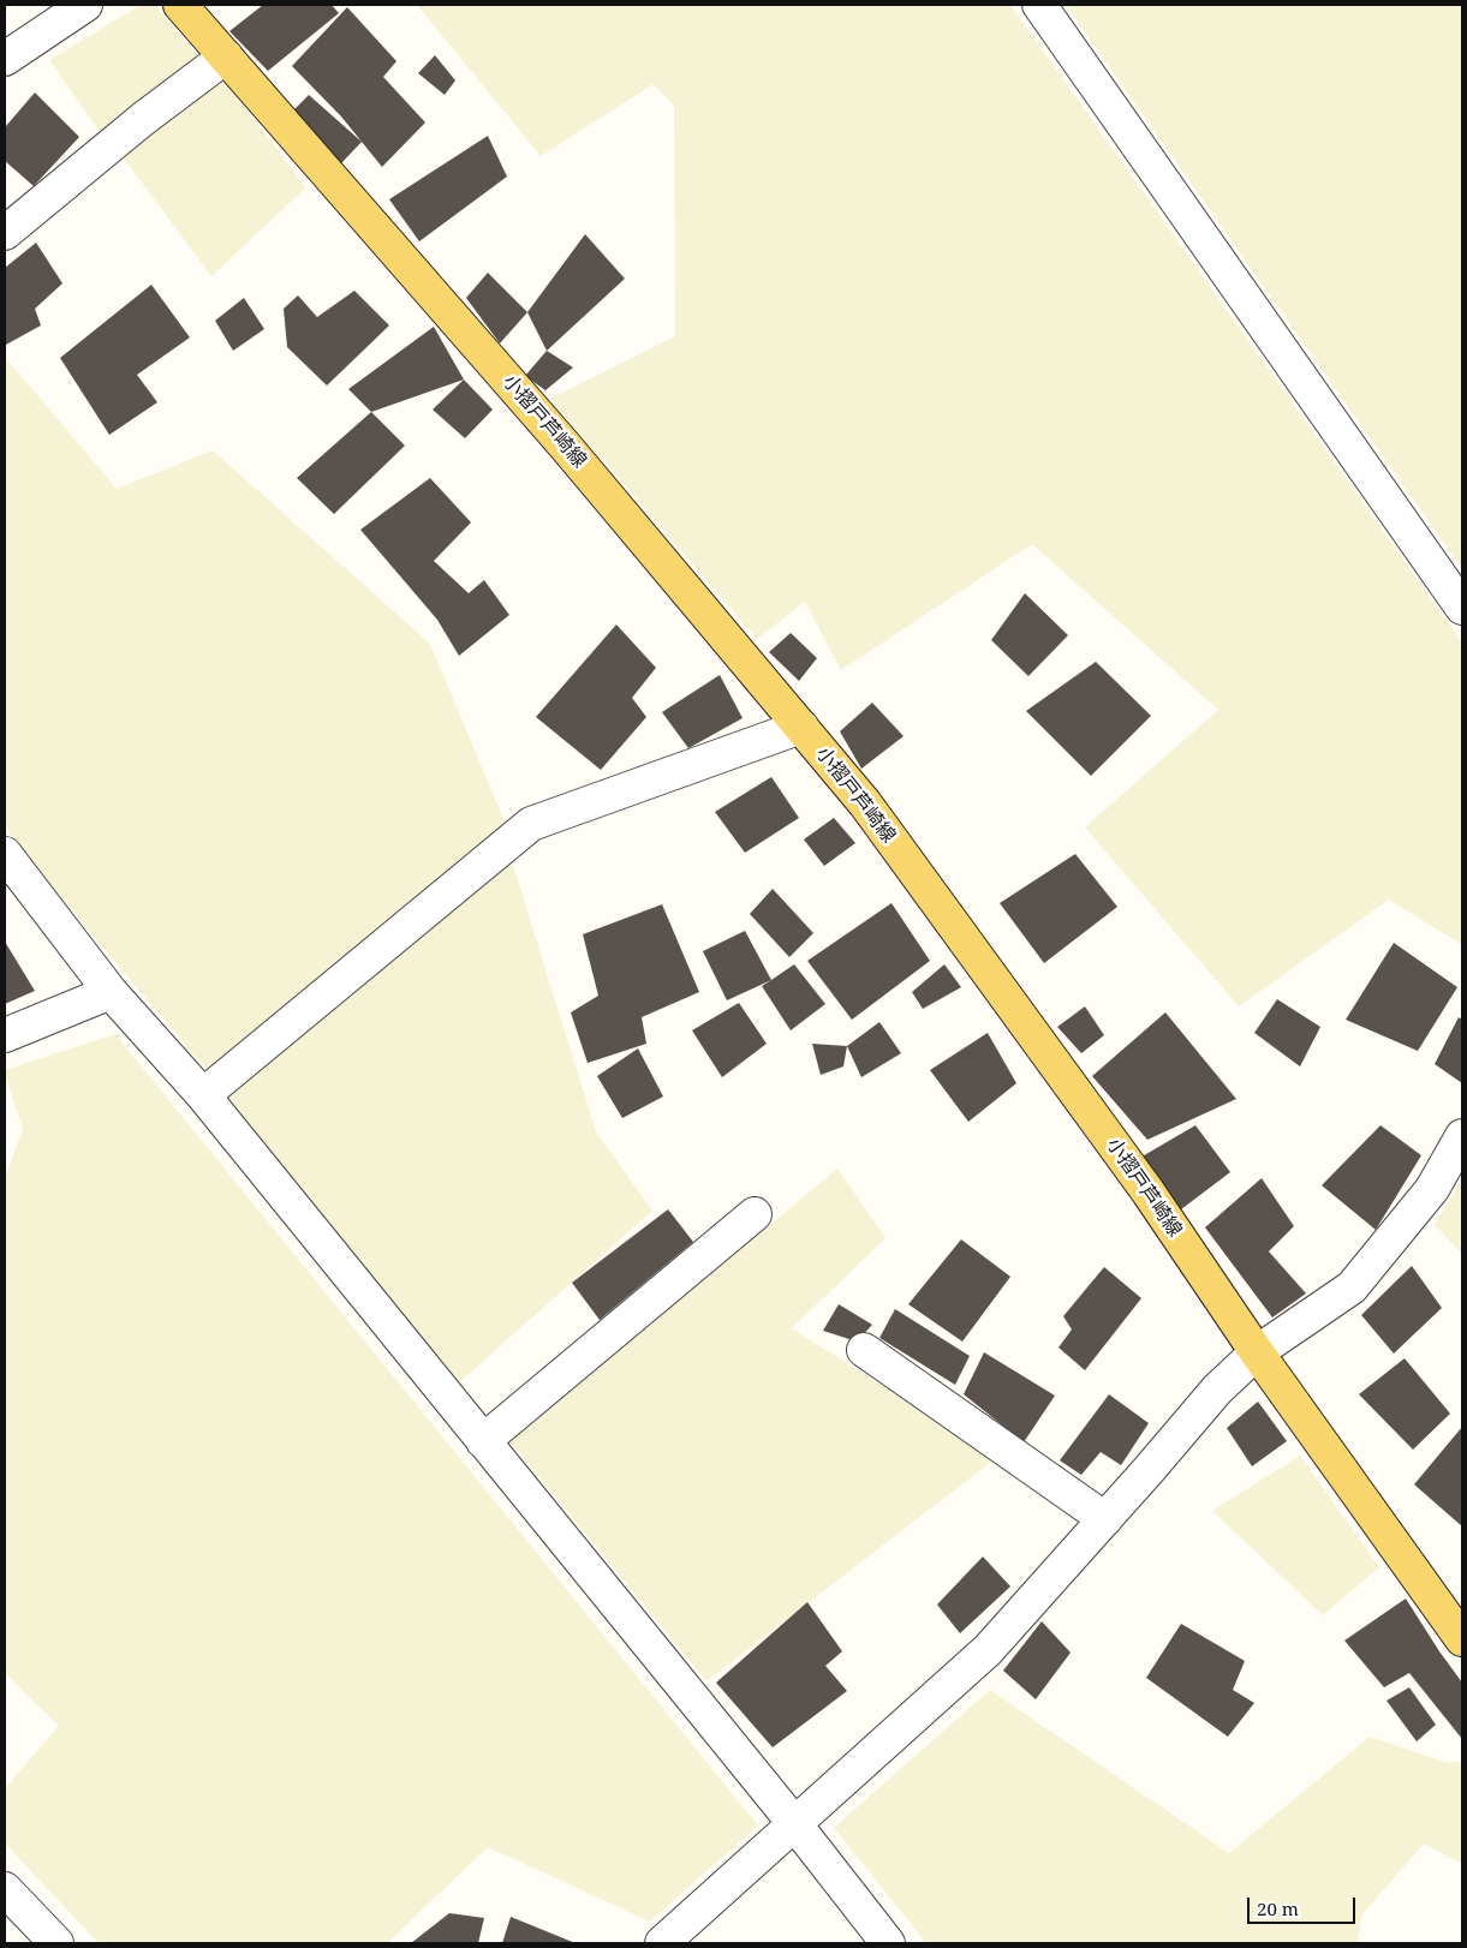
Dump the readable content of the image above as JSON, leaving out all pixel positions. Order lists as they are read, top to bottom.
{
  "streets": {
    "main road": ["小摺戸芦崎線"]
  },
  "scale_bar": "20 m"
}
